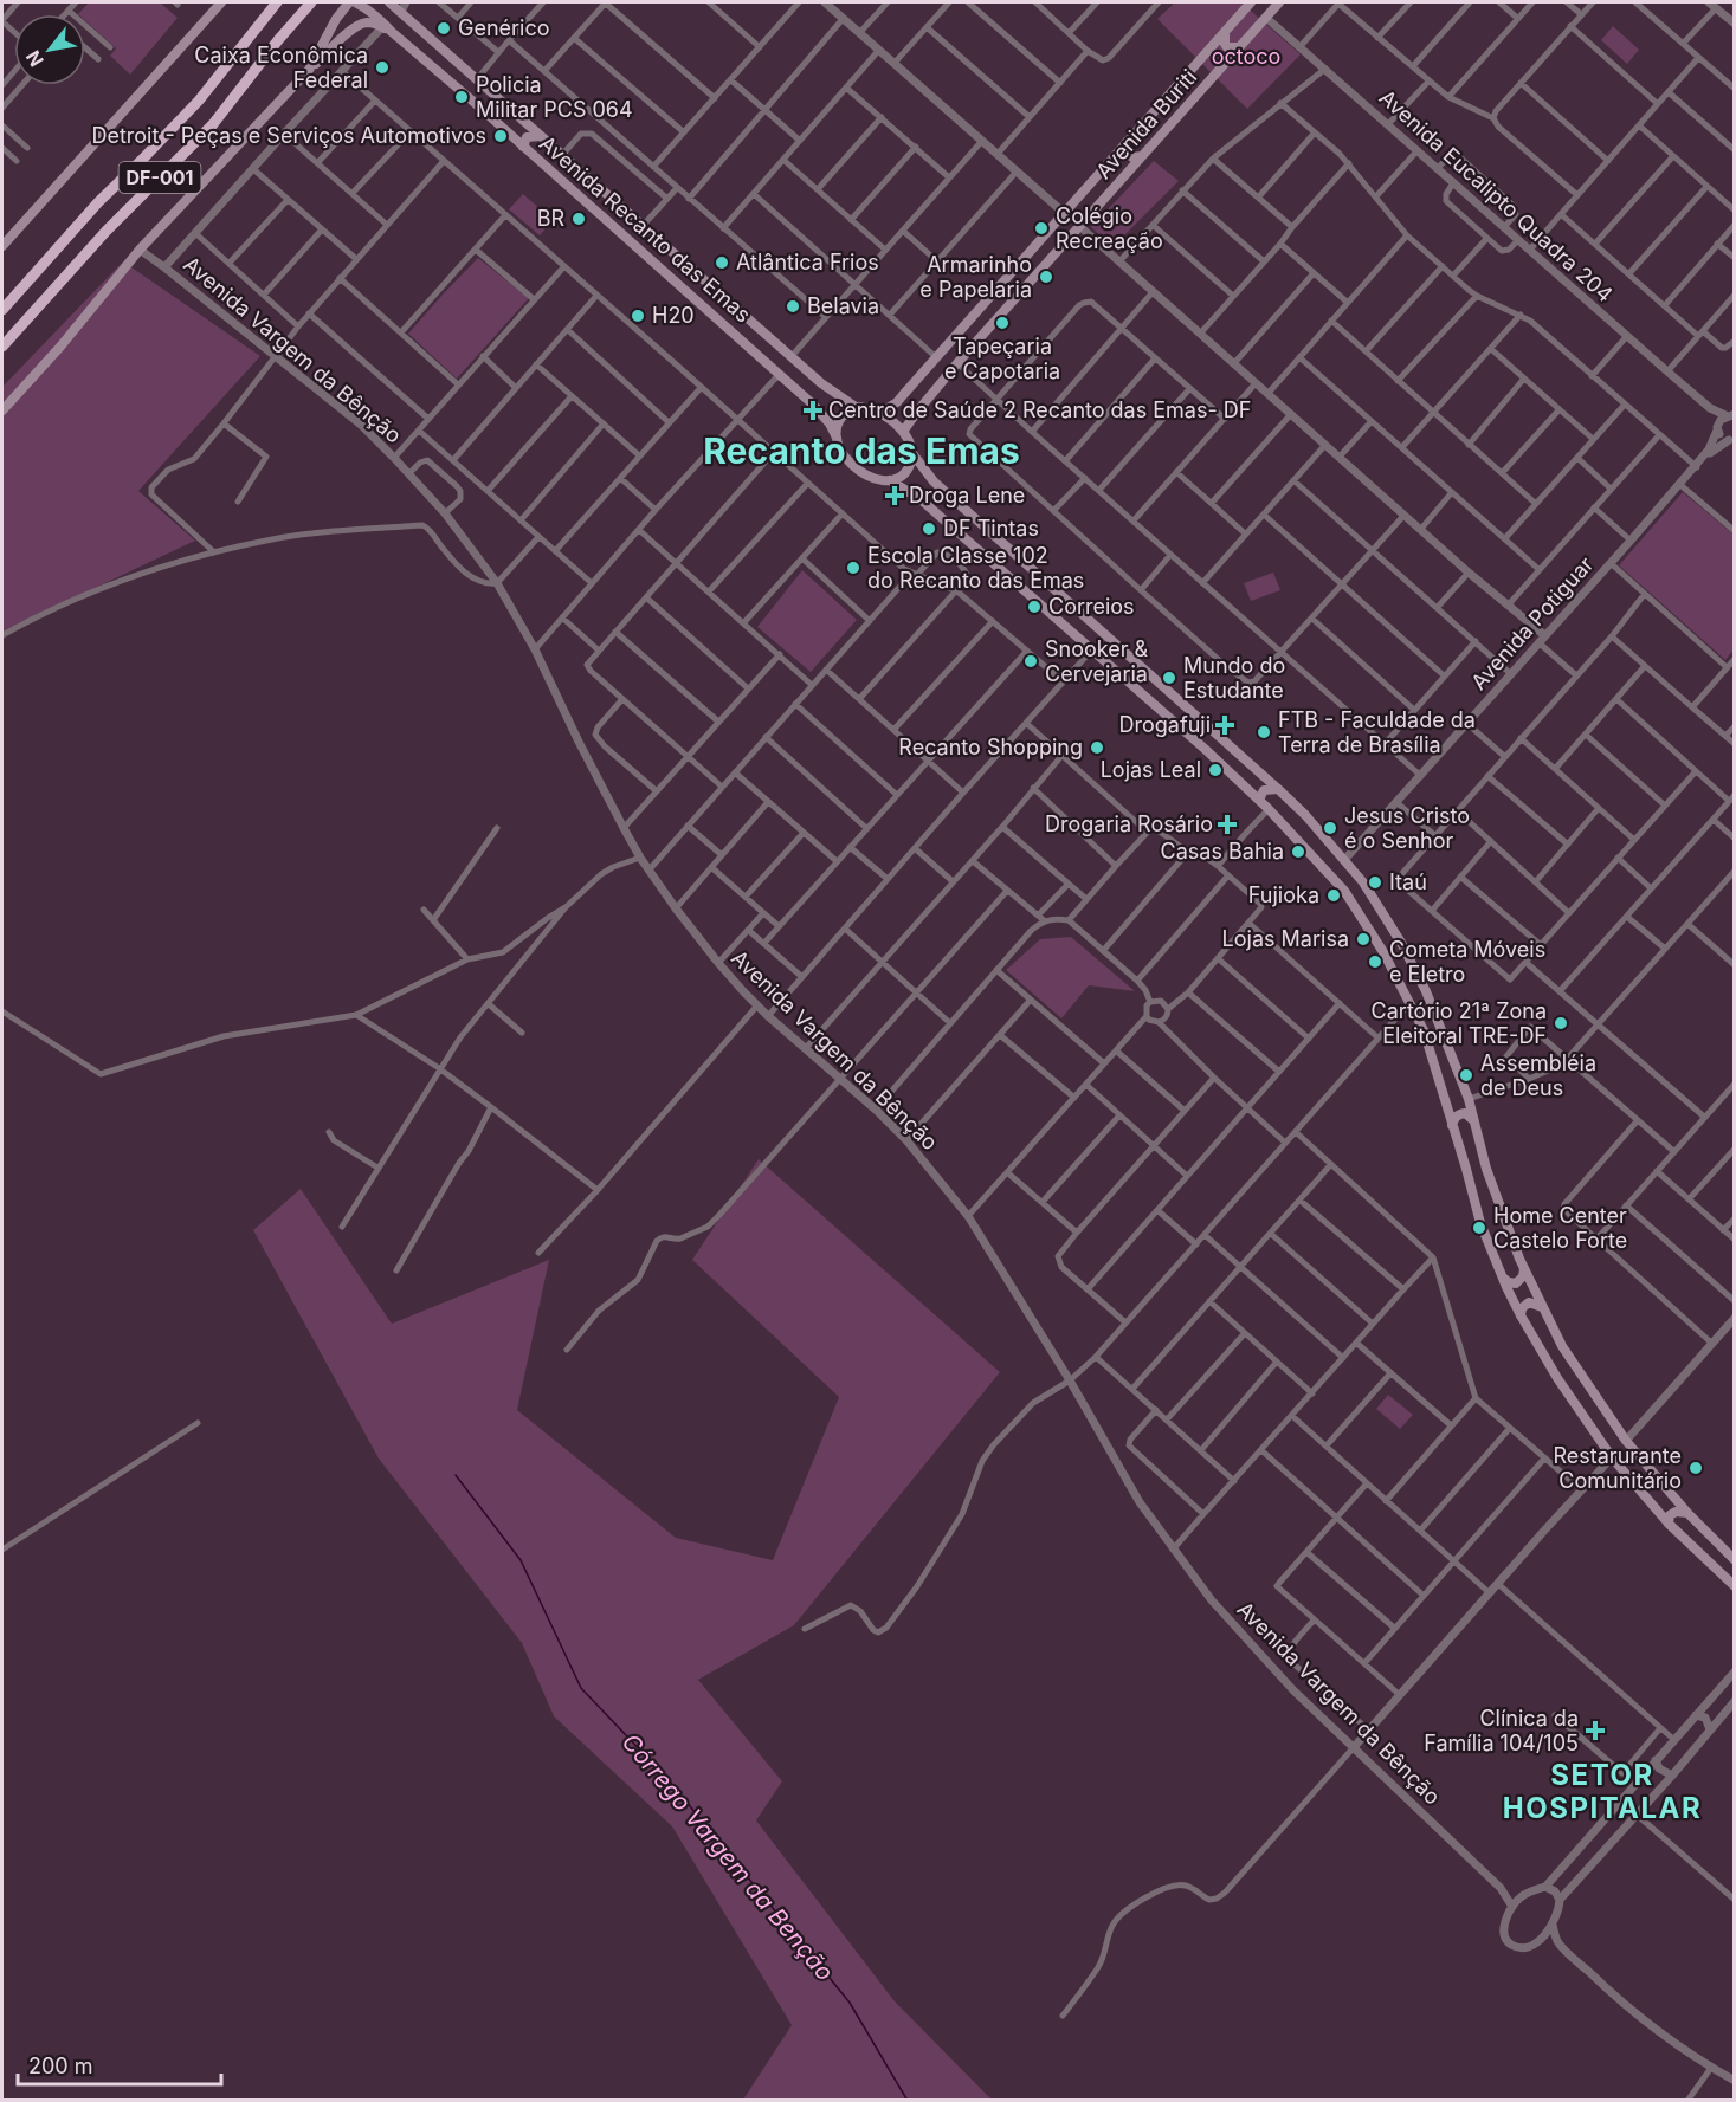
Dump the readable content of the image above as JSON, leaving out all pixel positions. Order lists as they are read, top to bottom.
{
  "streets": {
    "highway": ["DF-001"],
    "main road": ["Avenida Buriti", "Avenida Recanto das Emas"],
    "street": ["Avenida Eucalipto Quadra 204", "Avenida Vargem da Bênção", "Avenida Potiguar"]
  },
  "crossings": [
    ["Avenida Buriti", "Avenida Eucalipto Quadra 204"],
    ["Avenida Buriti", "Avenida Recanto das Emas"]
  ],
  "districts": ["Recanto das Emas", "SETOR HOSPITALAR"],
  "water": ["Córrego Vargem da Benção"],
  "parks": ["octoco"],
  "places": {
    "other": [
      "Genérico",
      "Caixa Econômica Federal",
      "Policia Militar PCS 064",
      "Detroit - Peças e Serviços Automotivos",
      "BR",
      "Colégio Recreação",
      "Atlântica Frios",
      "Armarinho e Papelaria",
      "Belavia",
      "H20",
      "Tapeçaria e Capotaria",
      "DF Tintas",
      "Escola Classe 102 do Recanto das Emas",
      "Correios",
      "Snooker & Cervejaria",
      "Mundo do Estudante",
      "FTB - Faculdade da Terra de Brasília",
      "Recanto Shopping",
      "Lojas Leal",
      "Jesus Cristo é o Senhor",
      "Casas Bahia",
      "Itaú",
      "Fujioka",
      "Lojas Marisa",
      "Cometa Móveis e Eletro",
      "Cartório 21ª Zona Eleitoral TRE-DF",
      "Assembléia de Deus",
      "Home Center Castelo Forte",
      "Restarurante Comunitário"
    ],
    "health": [
      "Centro de Saúde 2 Recanto das Emas- DF",
      "Droga Lene",
      "Drogafuji",
      "Drogaria Rosário",
      "Clínica da Família 104/105"
    ]
  },
  "scale_bar": "200 m",
  "north": "bottom left"
}
